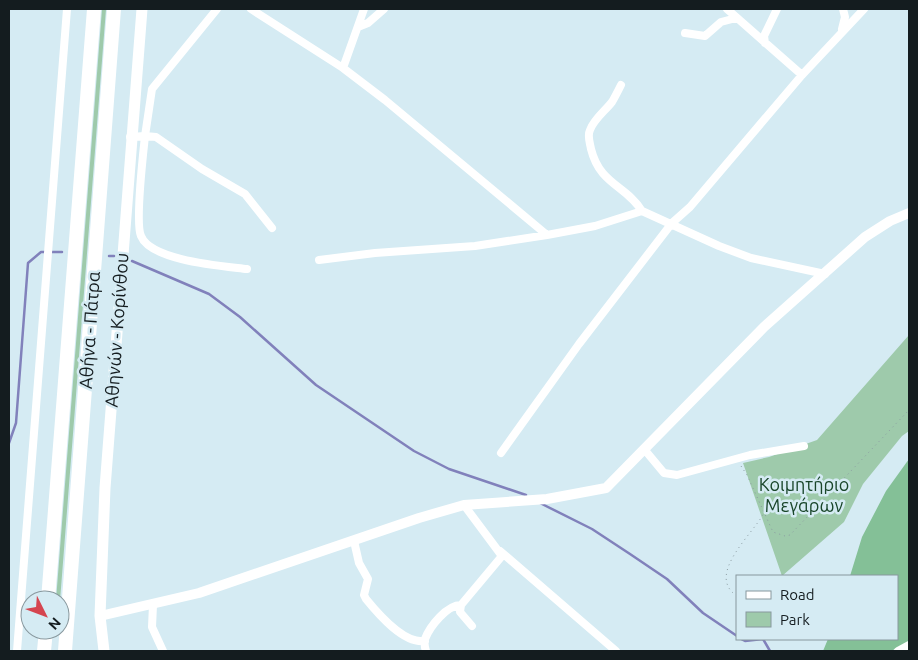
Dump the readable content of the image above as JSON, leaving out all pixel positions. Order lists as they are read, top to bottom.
{
  "streets": {
    "highway": ["Αθήνα - Πάτρα"],
    "main road": ["Αθηνών - Κορίνθου"]
  },
  "parks": ["Κοιμητήριο Μεγάρων"],
  "legend": ["Road", "Park"],
  "north": "bottom right"
}
